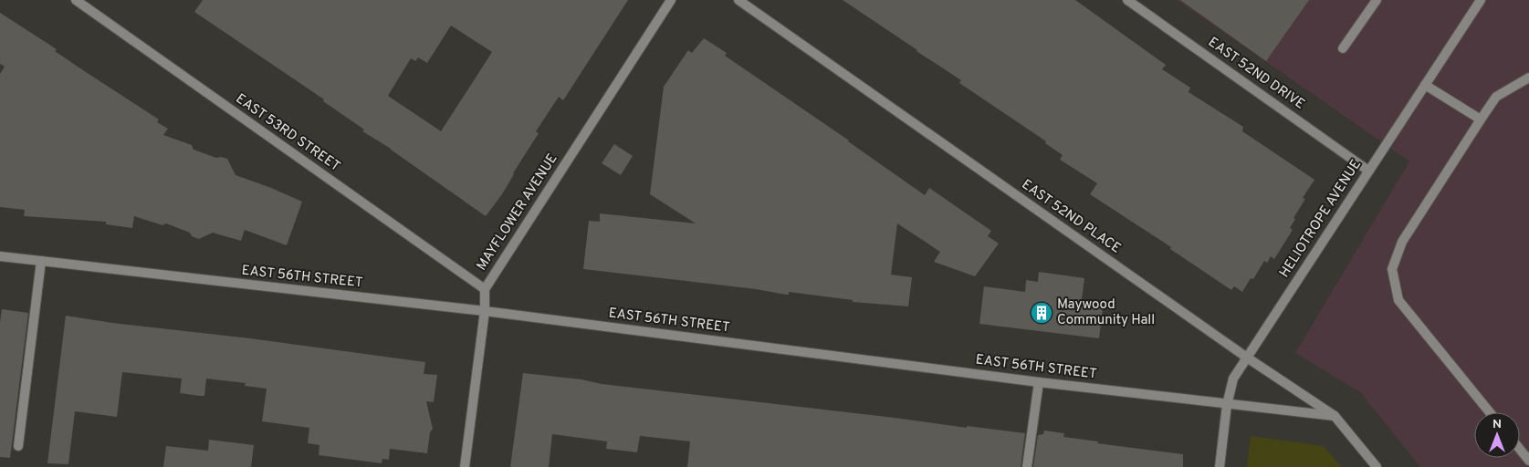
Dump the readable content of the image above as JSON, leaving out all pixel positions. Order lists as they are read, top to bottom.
{
  "streets": {
    "street": [
      "EAST 52ND DRIVE",
      "EAST 53RD STREET",
      "MAYFLOWER AVENUE",
      "EAST 52ND PLACE",
      "HELIOTROPE AVENUE",
      "EAST 56TH STREET"
    ]
  },
  "crossings": [
    ["EAST 52ND DRIVE", "HELIOTROPE AVENUE"],
    ["EAST 53RD STREET", "MAYFLOWER AVENUE"],
    ["MAYFLOWER AVENUE", "EAST 56TH STREET"],
    ["EAST 52ND PLACE", "HELIOTROPE AVENUE"],
    ["EAST 52ND PLACE", "EAST 56TH STREET"],
    ["HELIOTROPE AVENUE", "EAST 56TH STREET"]
  ],
  "places": {
    "building": ["Maywood Community Hall"]
  },
  "north": "top"
}
